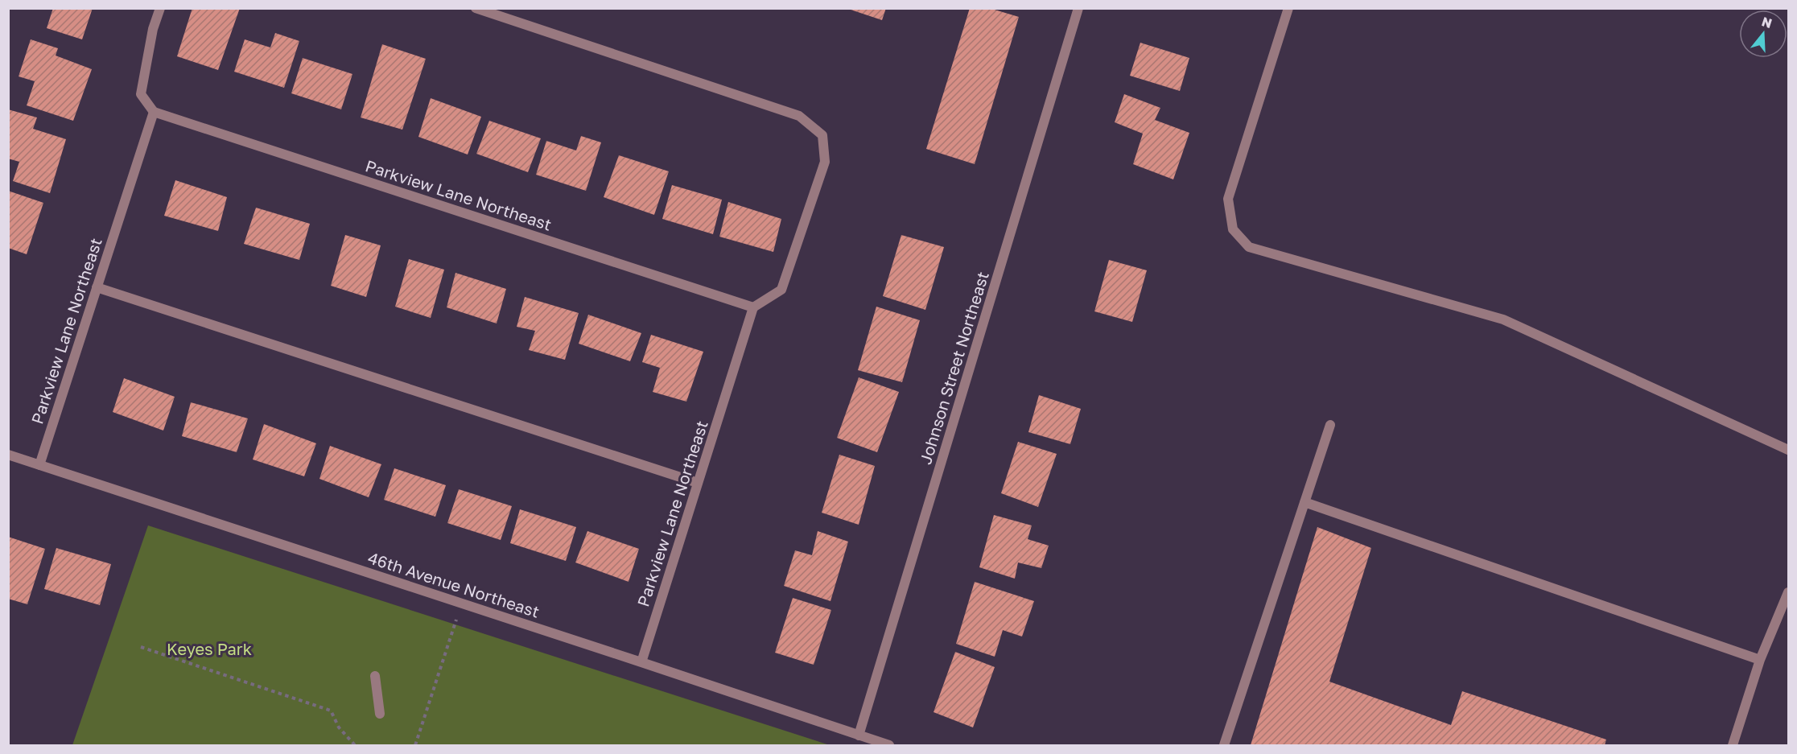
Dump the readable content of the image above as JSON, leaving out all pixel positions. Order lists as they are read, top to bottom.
{
  "streets": {
    "street": ["Parkview Lane Northeast", "Johnson Street Northeast", "46th Avenue Northeast"]
  },
  "crossings": [
    ["Parkview Lane Northeast", "46th Avenue Northeast"],
    ["Johnson Street Northeast", "46th Avenue Northeast"]
  ],
  "parks": ["Keyes Park"],
  "north": "top"
}
